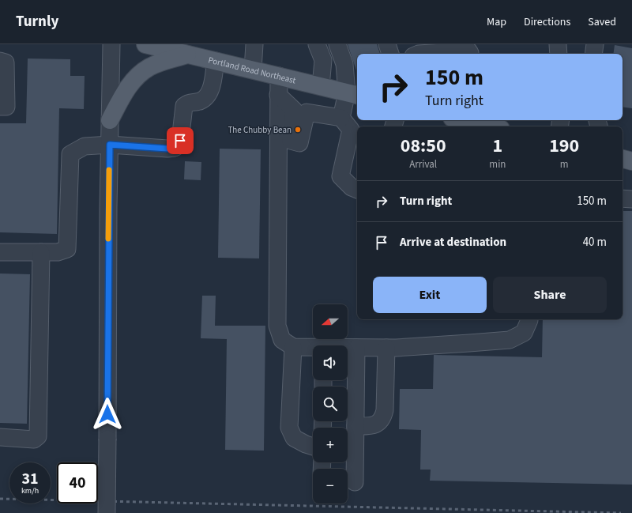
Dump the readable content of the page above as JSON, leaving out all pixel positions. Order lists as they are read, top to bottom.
{
  "streets": {
    "main road": ["Portland Road Northeast"]
  },
  "places": ["The Chubby Bean"],
  "north": "left",
  "page": {
    "header": "Turnly",
    "nav": ["Map", "Directions", "Saved"],
    "turn": ["150 m", "Turn right"],
    "eta": [
      "08:50",
      "Arrival",
      "1",
      "min",
      "190",
      "m"
    ],
    "list": [
      {
        "name": "Turn right",
        "value": "150 m"
      },
      {
        "name": "Arrive at destination",
        "value": "40 m"
      }
    ],
    "buttons": ["Exit", "Share"],
    "map_buttons": ["+", "−"],
    "speed": "31 km/h",
    "limit": "40"
  }
}
